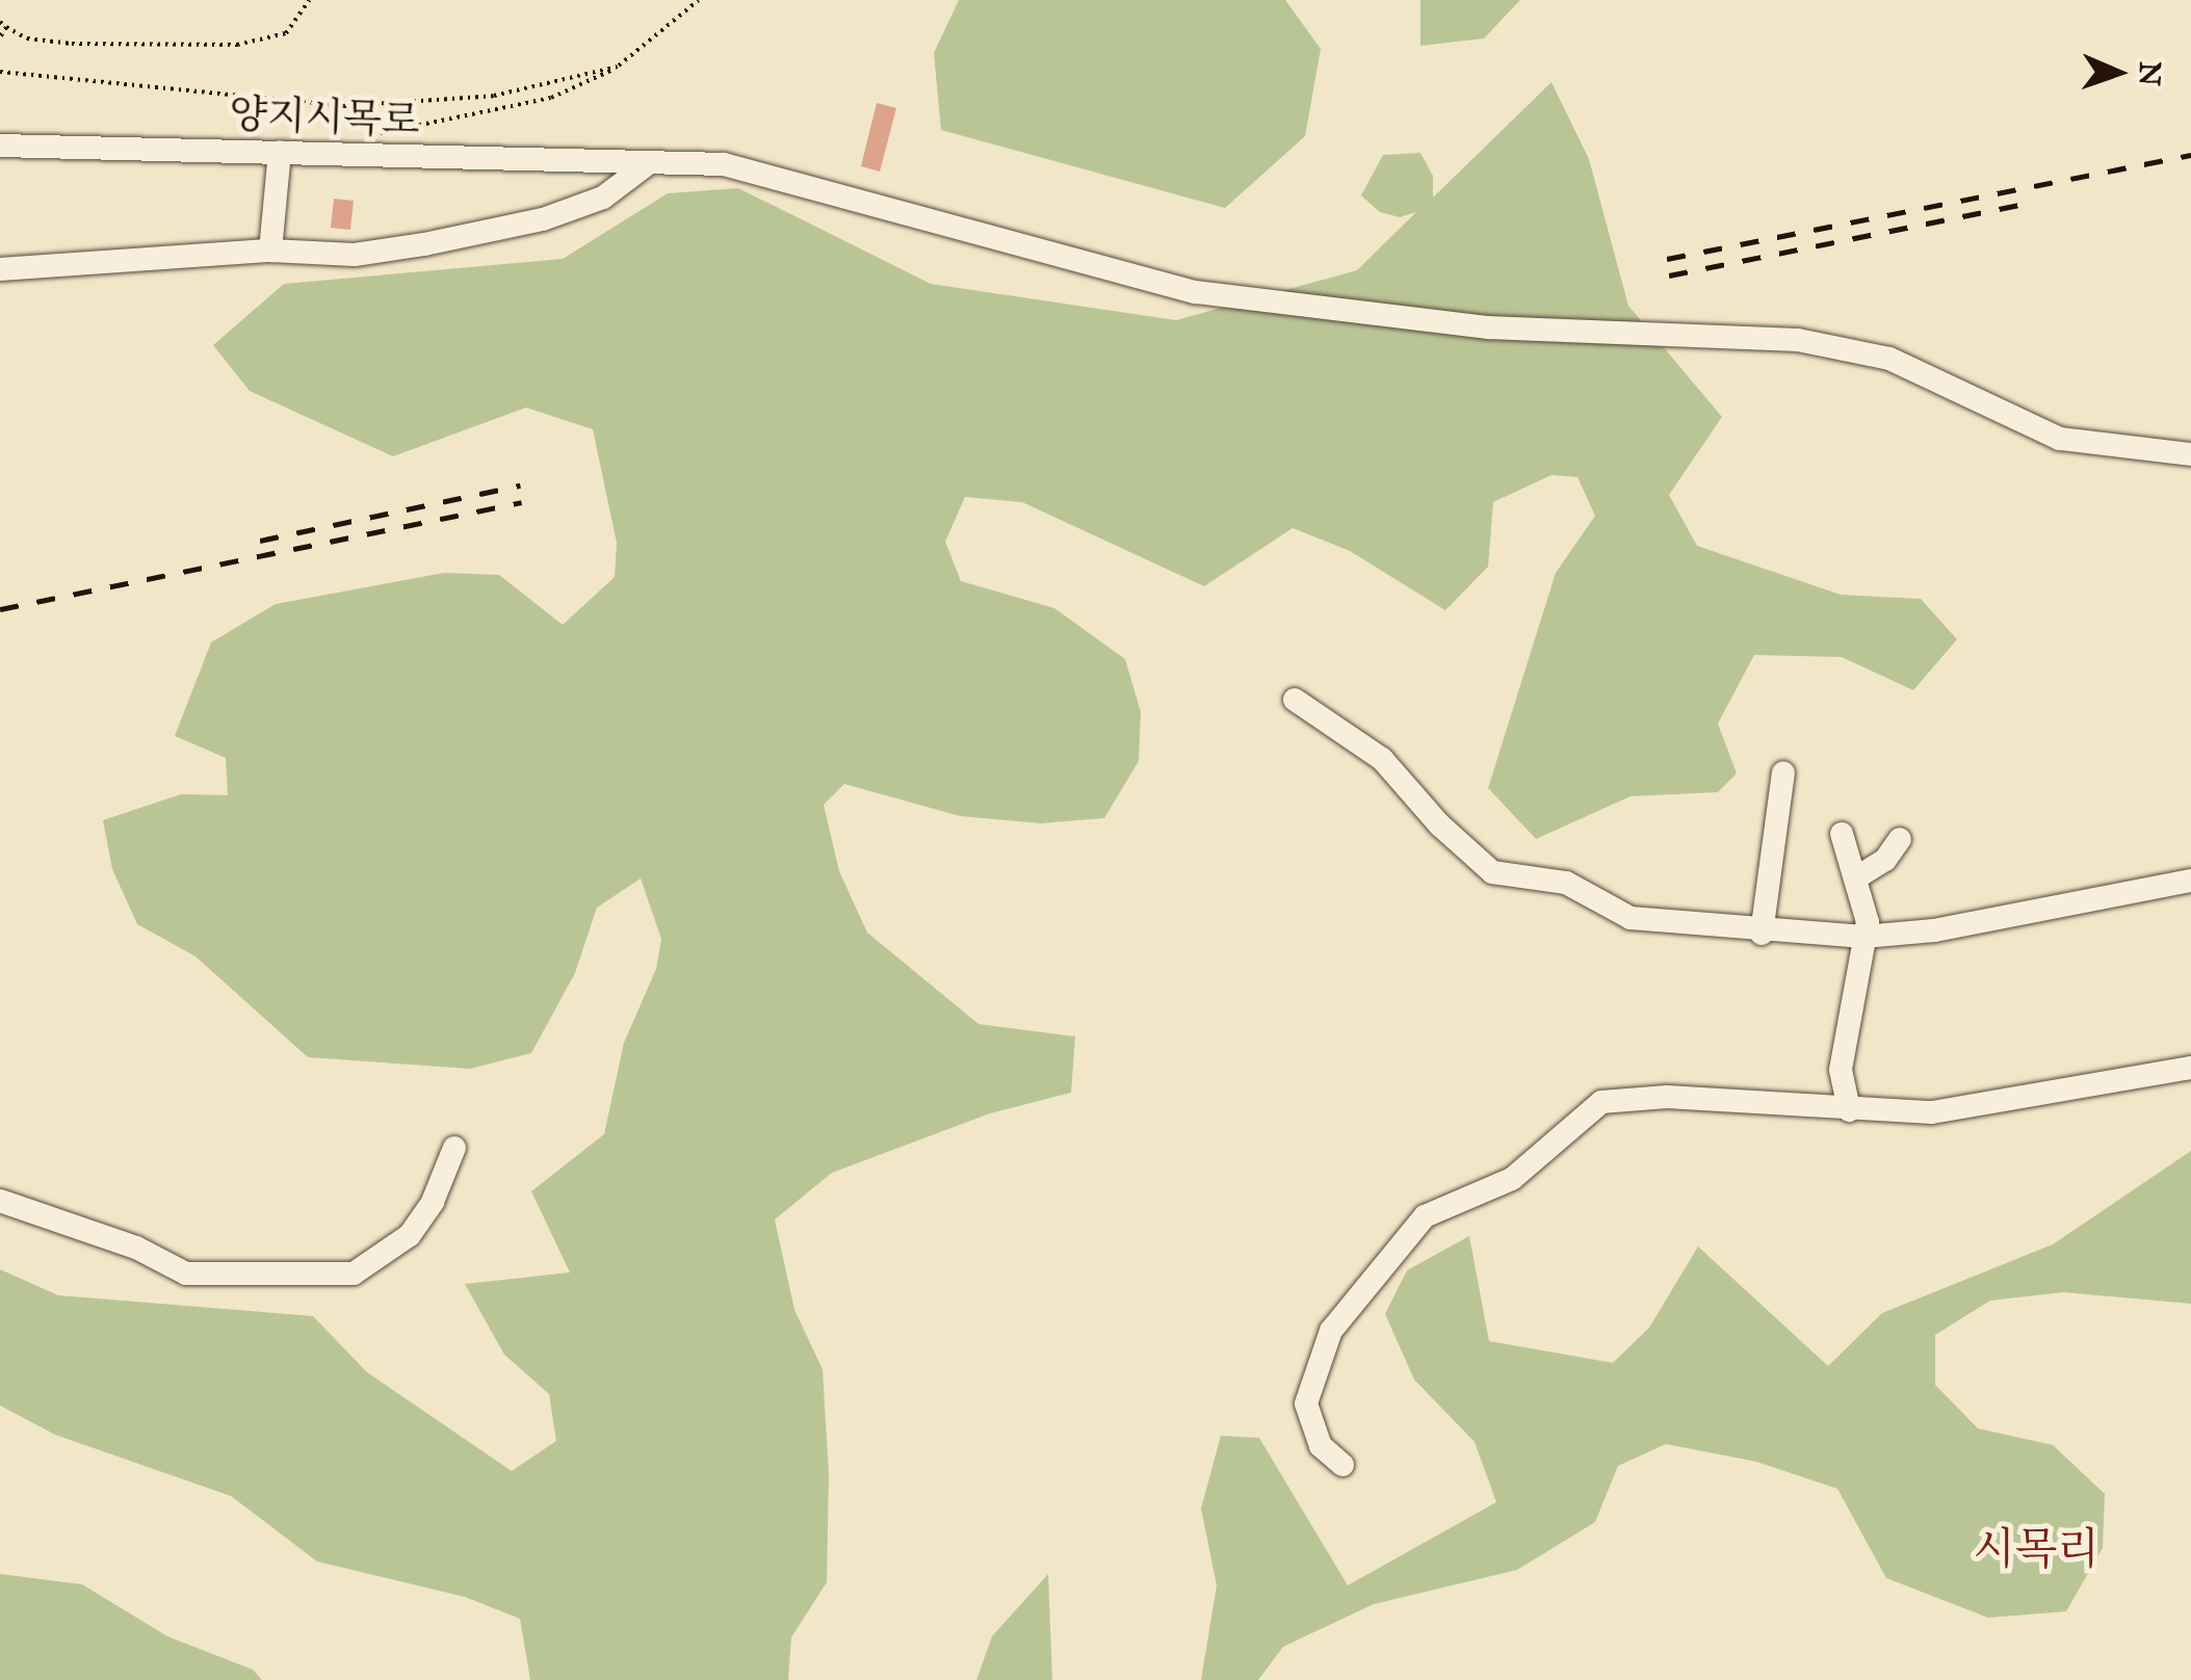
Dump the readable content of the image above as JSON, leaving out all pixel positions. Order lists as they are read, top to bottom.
{
  "streets": {
    "street": ["양지시목로"]
  },
  "districts": ["시목리"],
  "north": "right"
}
